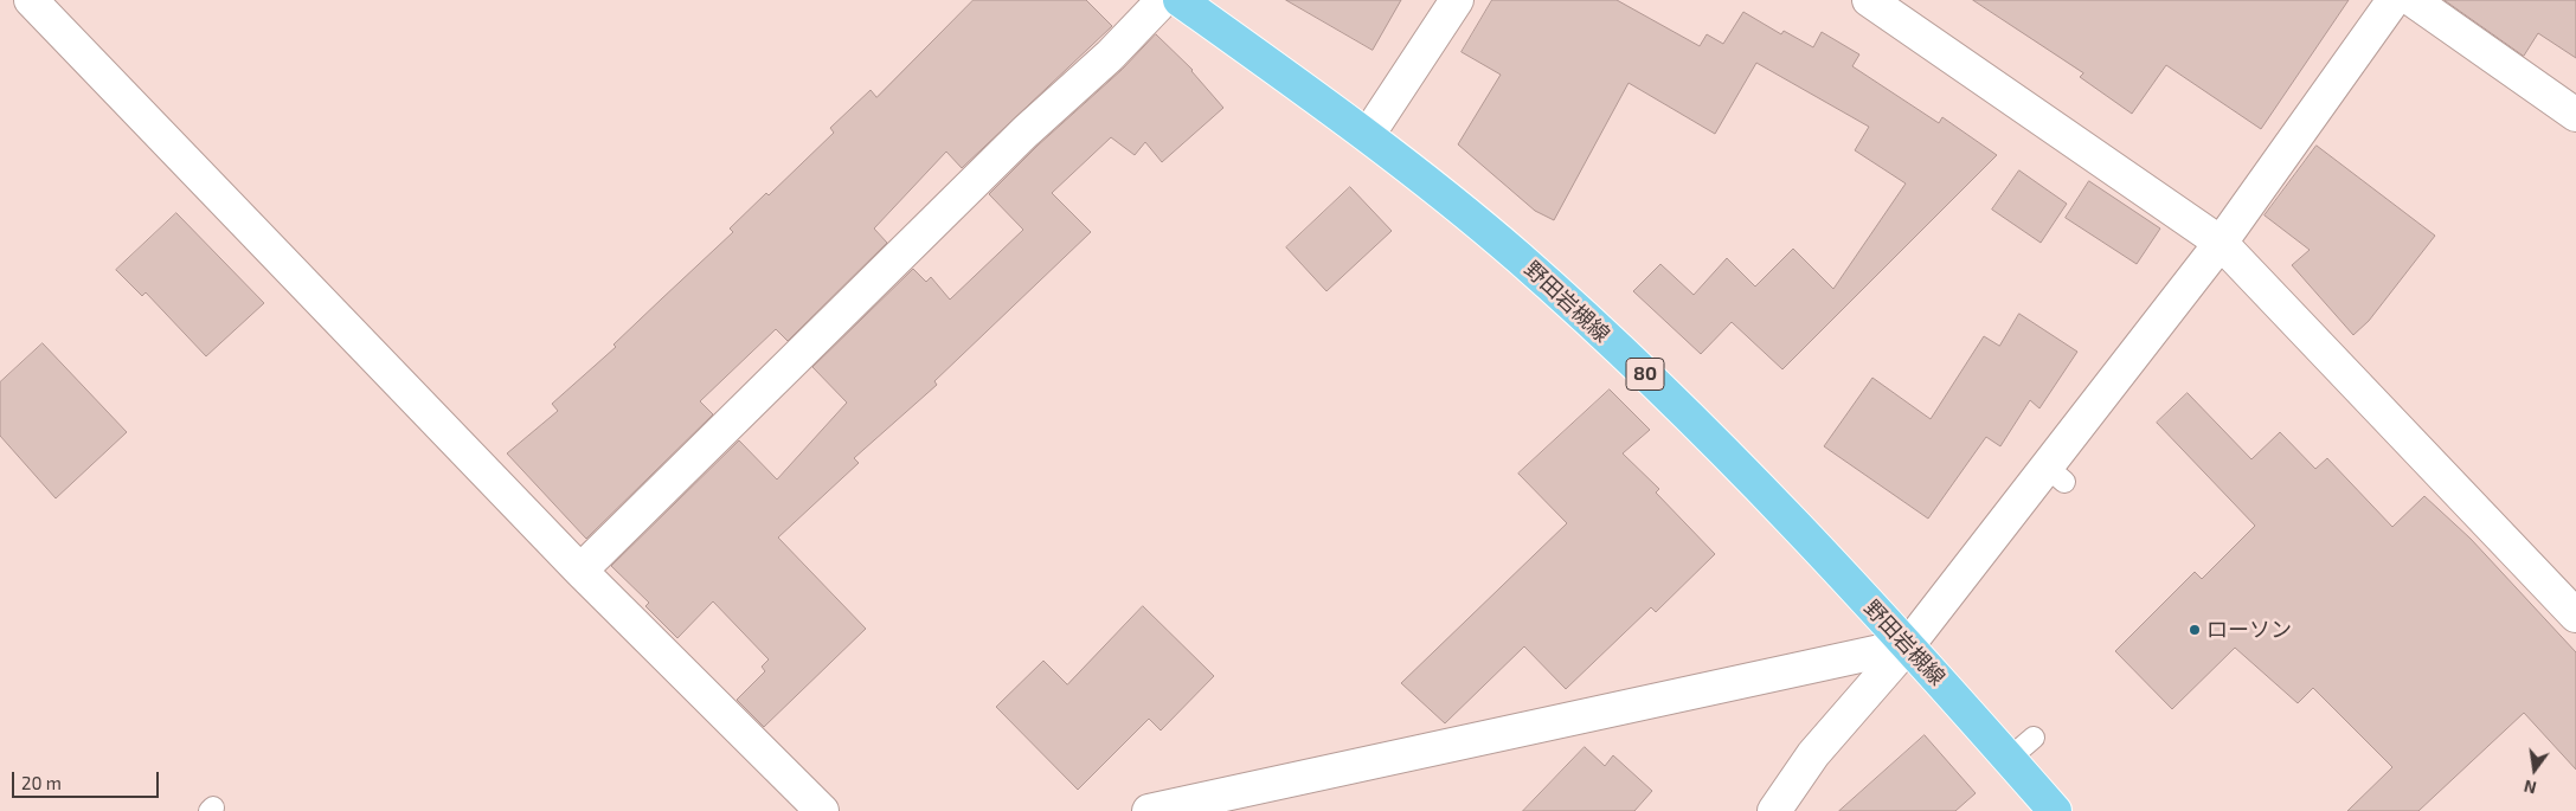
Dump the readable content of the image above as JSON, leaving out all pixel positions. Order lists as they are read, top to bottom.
{
  "streets": {
    "main road": ["野田岩槻線", "80"]
  },
  "places": ["ローソン"],
  "scale_bar": "20 m",
  "north": "bottom"
}
